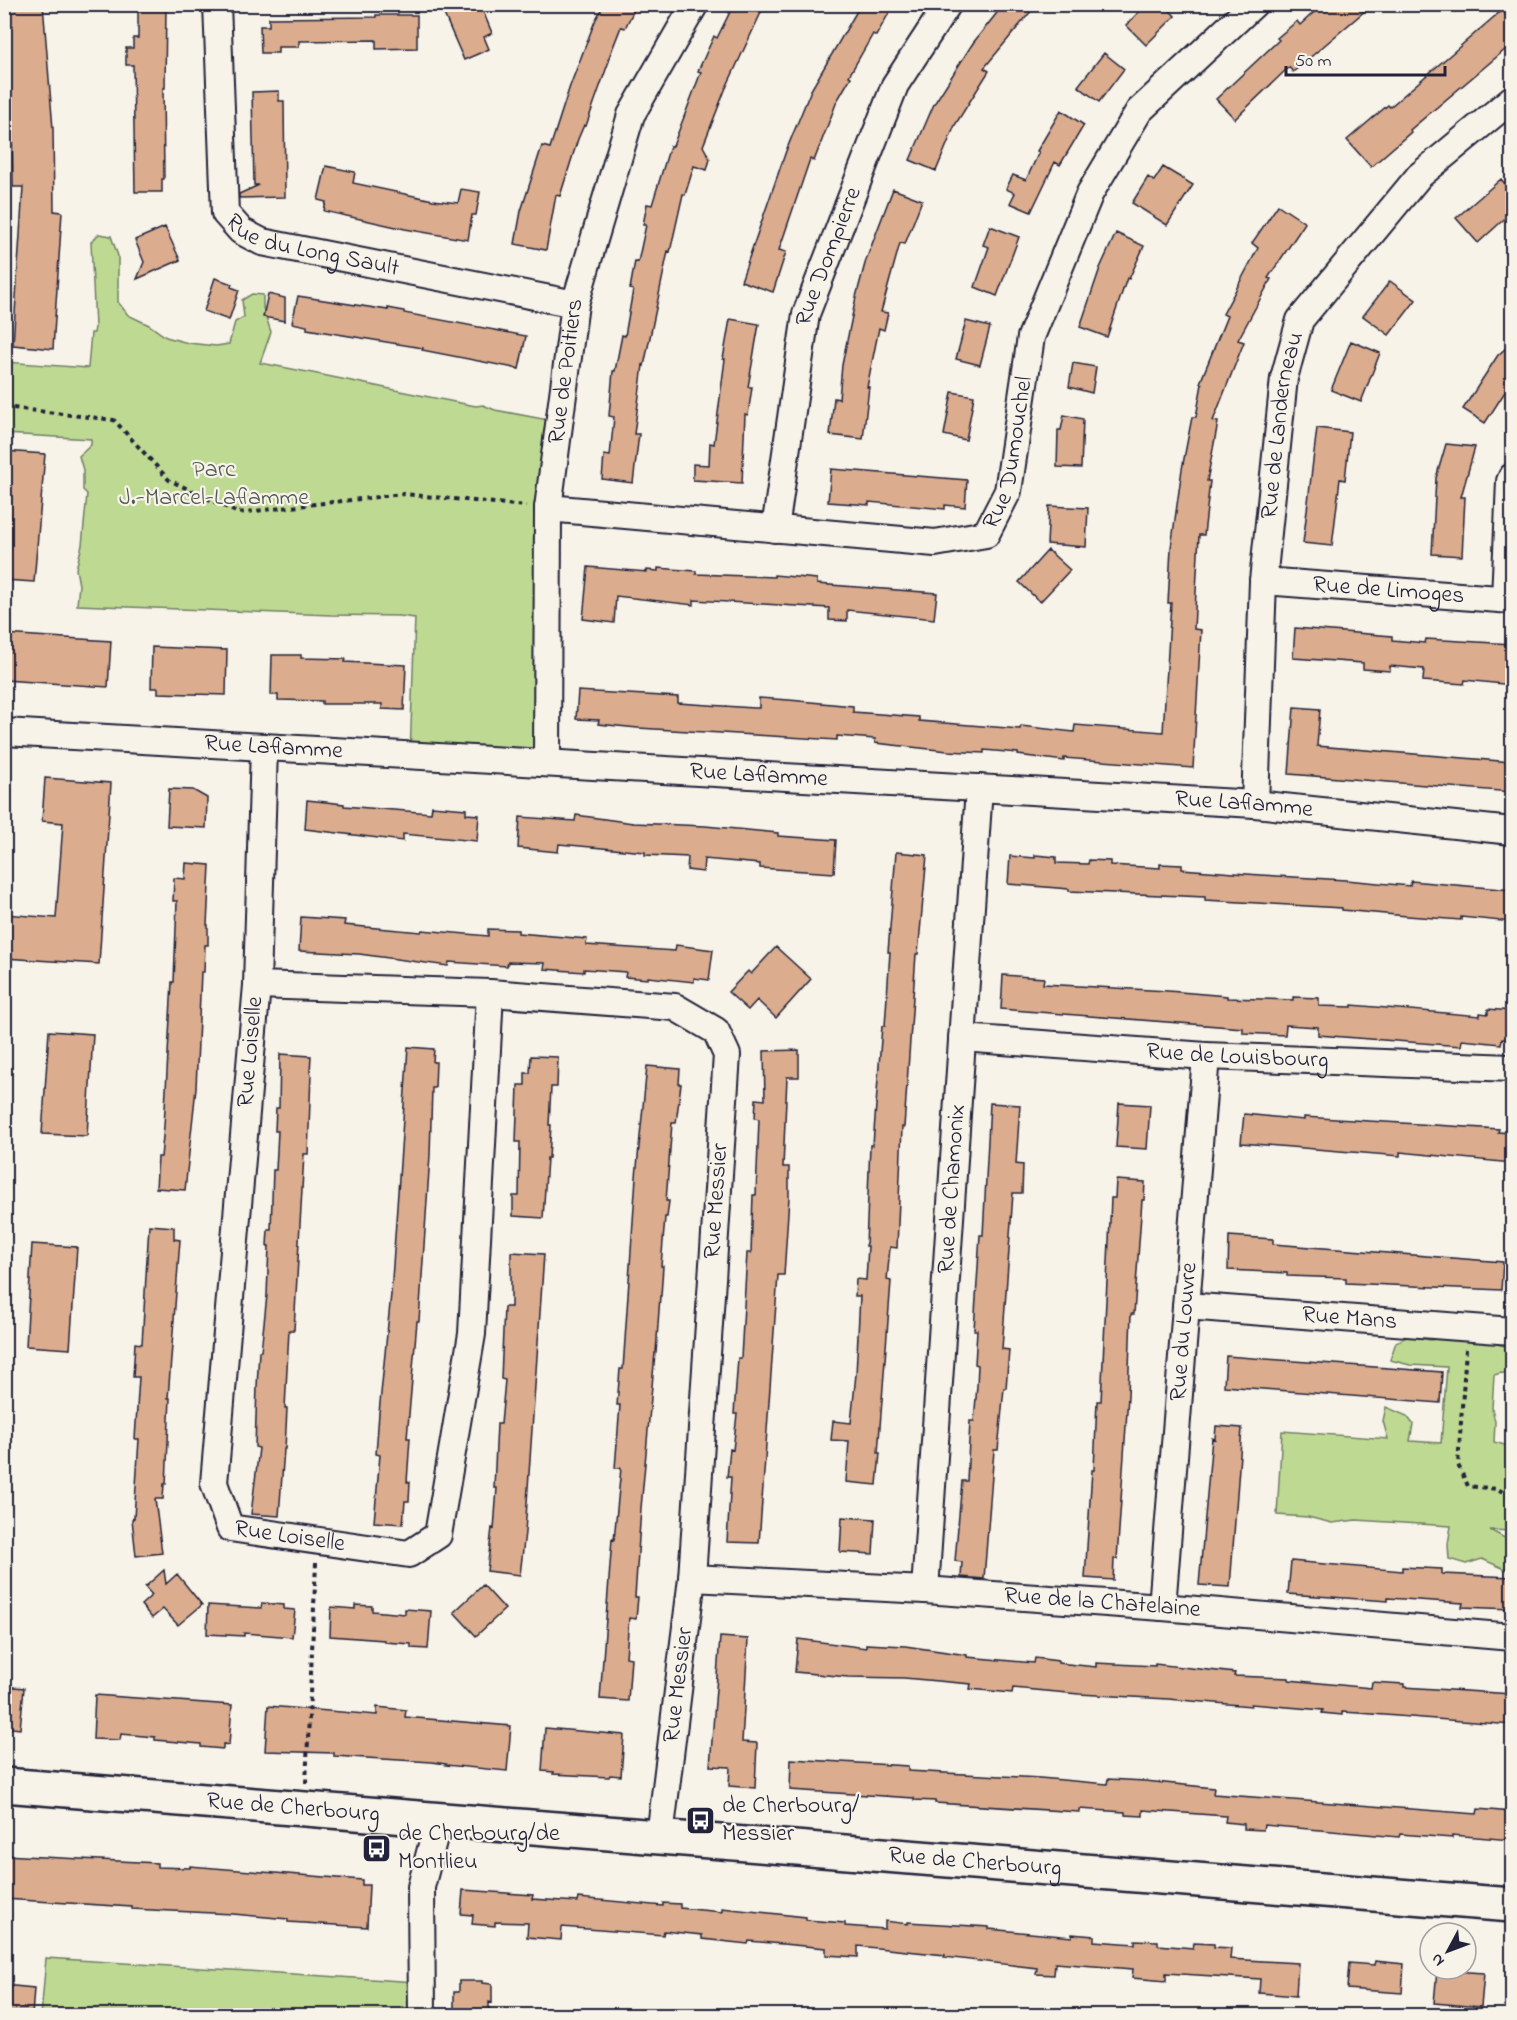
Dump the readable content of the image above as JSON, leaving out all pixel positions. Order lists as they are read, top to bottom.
{
  "streets": {
    "street": [
      "Rue du Long Sault",
      "Rue Dompierre",
      "Rue de Poitiers",
      "Rue de Landerneau",
      "Rue Dumouchel",
      "Rue de Limoges",
      "Rue Laflamme",
      "Rue Loiselle",
      "Rue de Louisbourg",
      "Rue de Chamonix",
      "Rue Messier",
      "Rue Mans",
      "Rue du Louvre",
      "Rue de la Chatelaine",
      "Rue de Cherbourg"
    ]
  },
  "crossings": [
    ["Rue du Long Sault", "Rue de Poitiers"],
    ["Rue Dompierre", "Rue Dumouchel"],
    ["Rue de Poitiers", "Rue Dumouchel"],
    ["Rue de Poitiers", "Rue Laflamme"],
    ["Rue de Landerneau", "Rue de Limoges"],
    ["Rue de Landerneau", "Rue Laflamme"],
    ["Rue Laflamme", "Rue Loiselle"],
    ["Rue Laflamme", "Rue de Chamonix"],
    ["Rue Loiselle", "Rue Messier"],
    ["Rue de Louisbourg", "Rue de Chamonix"],
    ["Rue de Louisbourg", "Rue du Louvre"],
    ["Rue de Chamonix", "Rue de la Chatelaine"],
    ["Rue Messier", "Rue de la Chatelaine"],
    ["Rue Messier", "Rue de Cherbourg"],
    ["Rue Mans", "Rue du Louvre"],
    ["Rue du Louvre", "Rue de la Chatelaine"]
  ],
  "parks": ["Parc J.-Marcel-Laflamme"],
  "places": {
    "bus stop": ["de Cherbourg/ Messier", "de Cherbourg/de Montlieu"]
  },
  "scale_bar": "50 m",
  "north": "bottom left"
}
